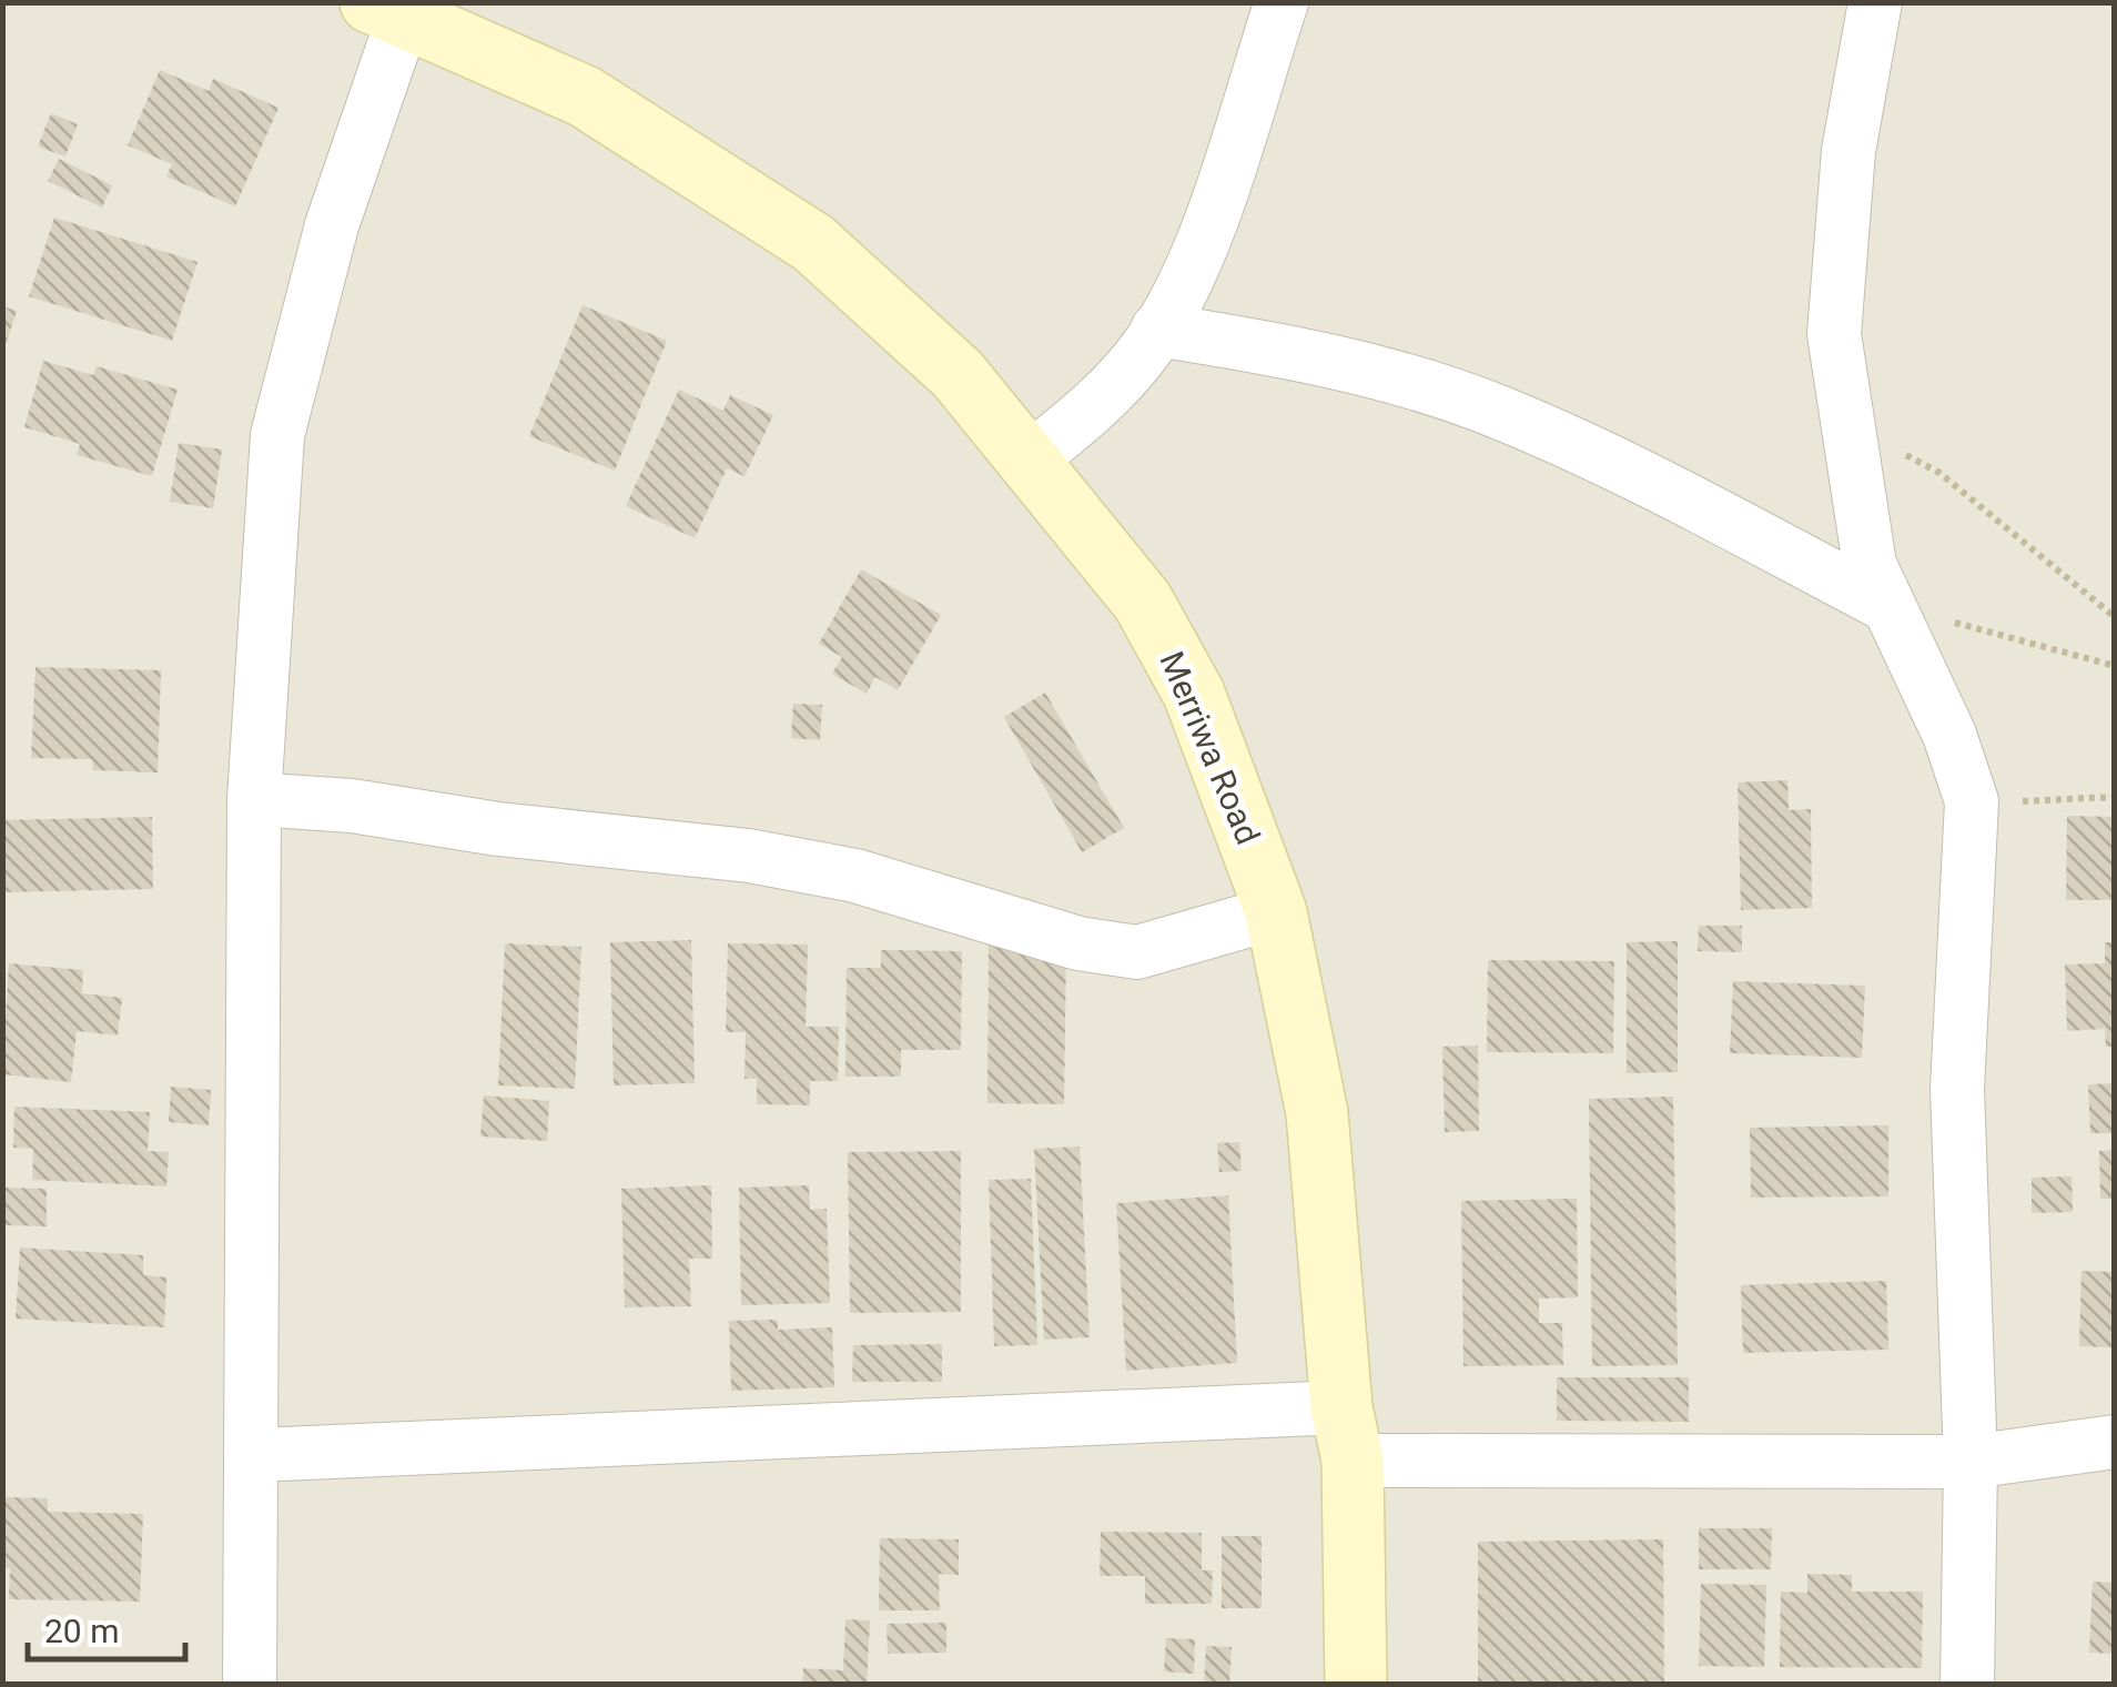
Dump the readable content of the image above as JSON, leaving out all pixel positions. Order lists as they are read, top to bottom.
{
  "streets": {
    "street": ["Merriwa Road"]
  },
  "scale_bar": "20 m"
}
